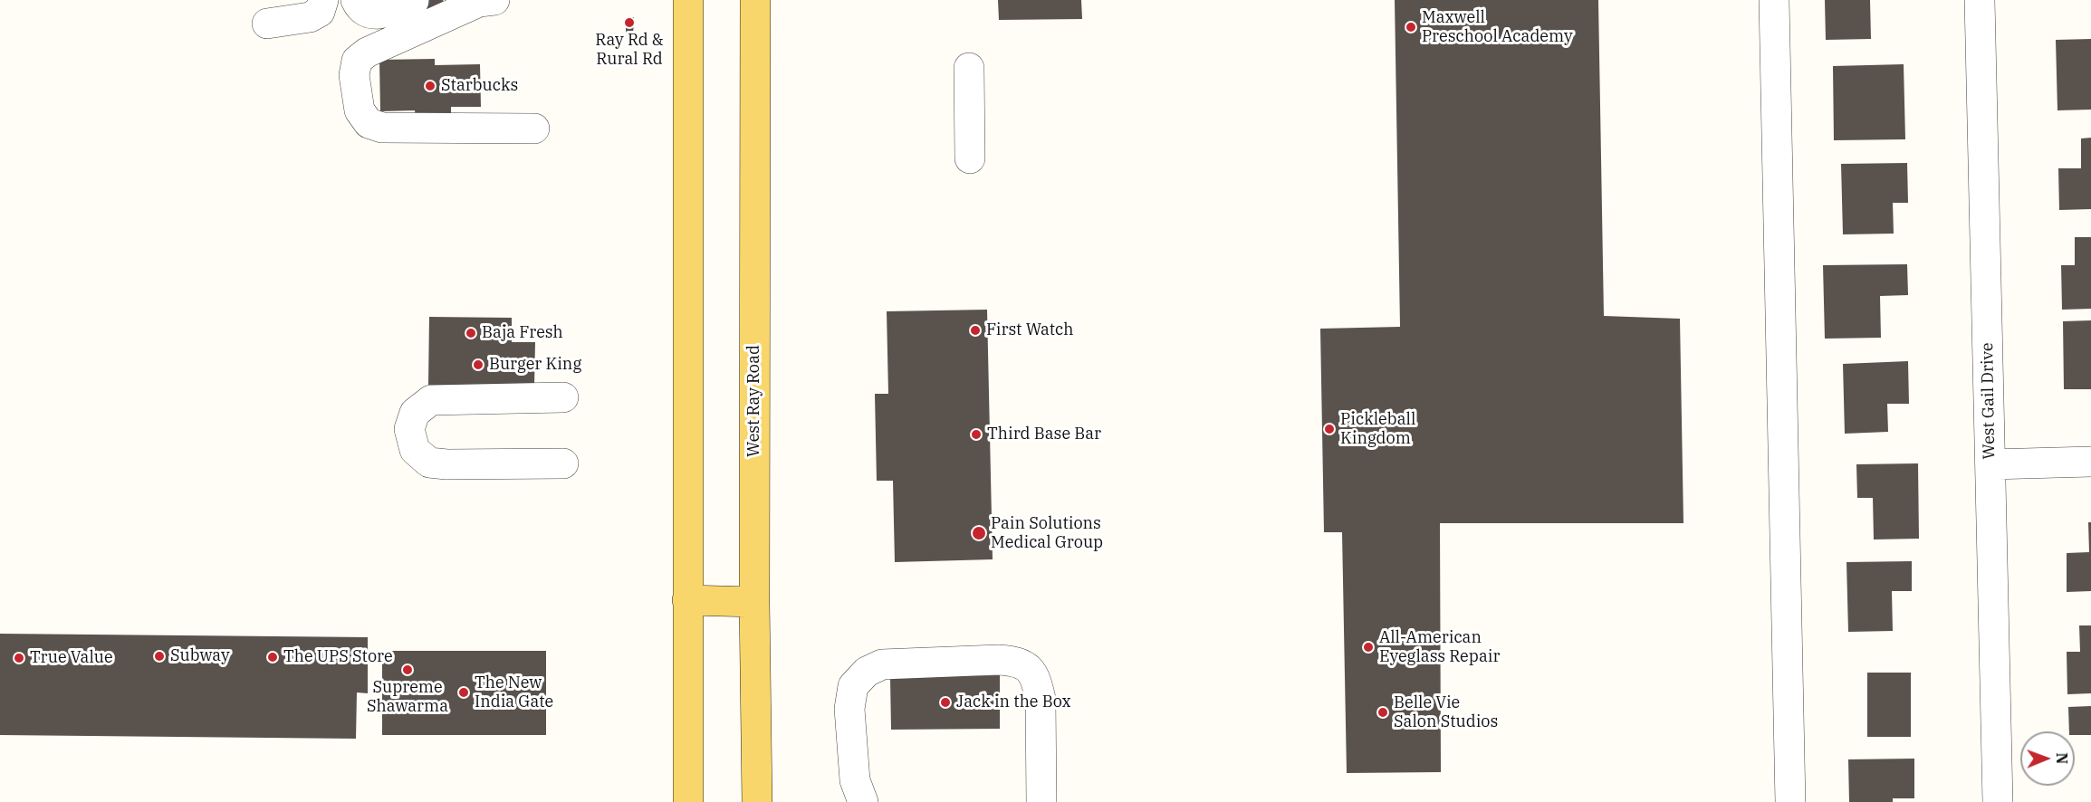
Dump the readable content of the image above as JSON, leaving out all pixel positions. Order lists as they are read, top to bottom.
{
  "streets": {
    "main road": ["West Ray Road"],
    "street": ["West Gail Drive"]
  },
  "places": [
    "Ray Rd & Rural Rd",
    "Maxwell Preschool Academy",
    "Starbucks",
    "First Watch",
    "Baja Fresh",
    "Burger King",
    "Pickleball Kingdom",
    "Third Base Bar",
    "Pain Solutions Medical Group",
    "All-American Eyeglass Repair",
    "Subway",
    "The UPS Store",
    "True Value",
    "Supreme Shawarma",
    "The New India Gate",
    "Jack in the Box",
    "Belle Vie Salon Studios"
  ],
  "north": "right"
}
